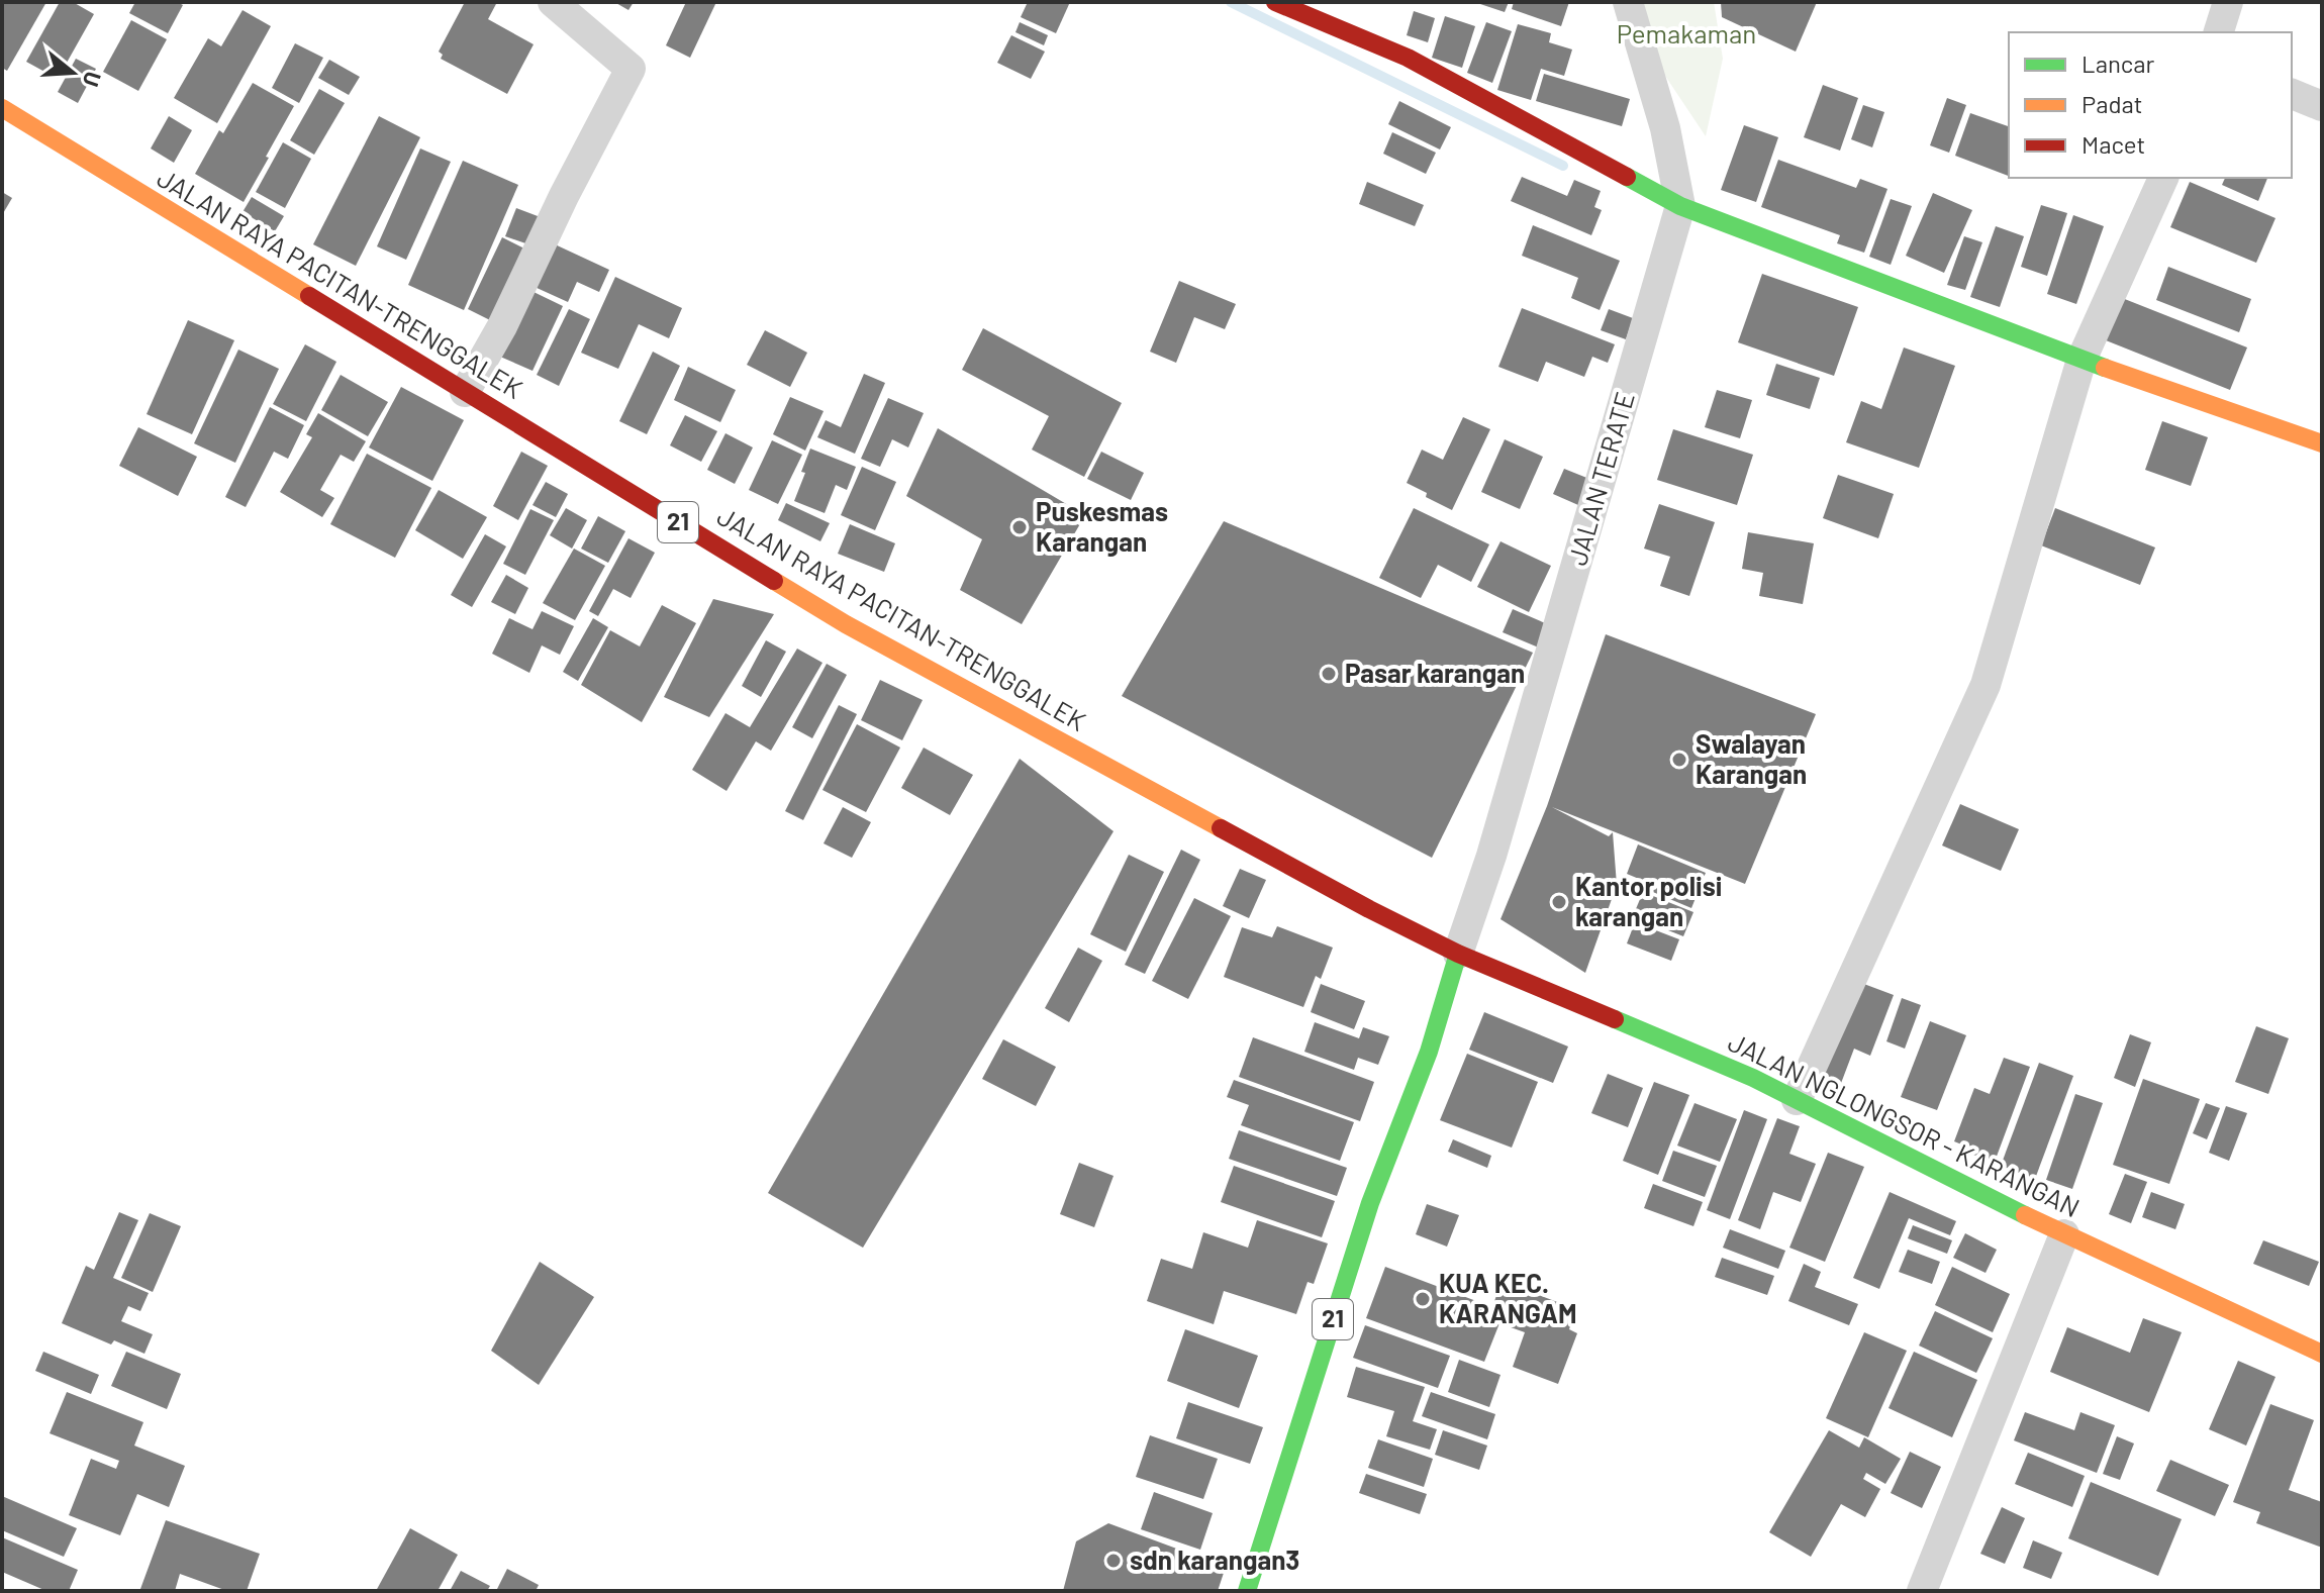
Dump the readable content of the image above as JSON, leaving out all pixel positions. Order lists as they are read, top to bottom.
{
  "streets": {
    "main road": ["JALAN RAYA PACITAN-TRENGGALEK", "21", "JALAN NGLONGSOR - KARANGAN"],
    "street": ["JALAN TERATE"]
  },
  "crossings": [
    ["JALAN RAYA PACITAN-TRENGGALEK", "JALAN TERATE"],
    ["JALAN RAYA PACITAN-TRENGGALEK", "21"],
    ["JALAN RAYA PACITAN-TRENGGALEK", "JALAN NGLONGSOR - KARANGAN"],
    ["JALAN TERATE", "21"],
    ["JALAN TERATE", "JALAN NGLONGSOR - KARANGAN"],
    ["21", "JALAN NGLONGSOR - KARANGAN"]
  ],
  "parks": ["Pemakaman"],
  "places": [
    "Puskesmas Karangan",
    "Pasar karangan",
    "Swalayan Karangan",
    "Kantor polisi karangan",
    "KUA KEC. KARANGAM",
    "sdn karangan3"
  ],
  "legend": ["Lancar", "Padat", "Macet"],
  "north": "right"
}
